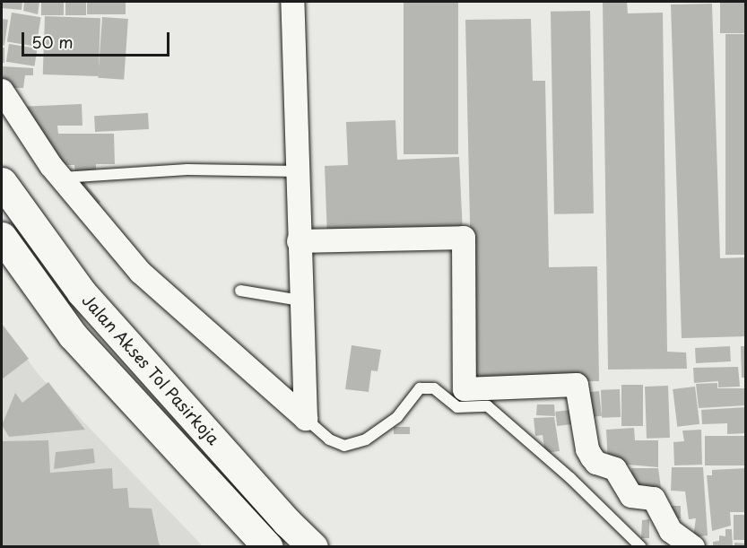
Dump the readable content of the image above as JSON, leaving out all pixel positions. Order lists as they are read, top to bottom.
{
  "streets": {
    "highway": ["Jalan Akses Tol Pasirkoja"]
  },
  "scale_bar": "50 m"
}
